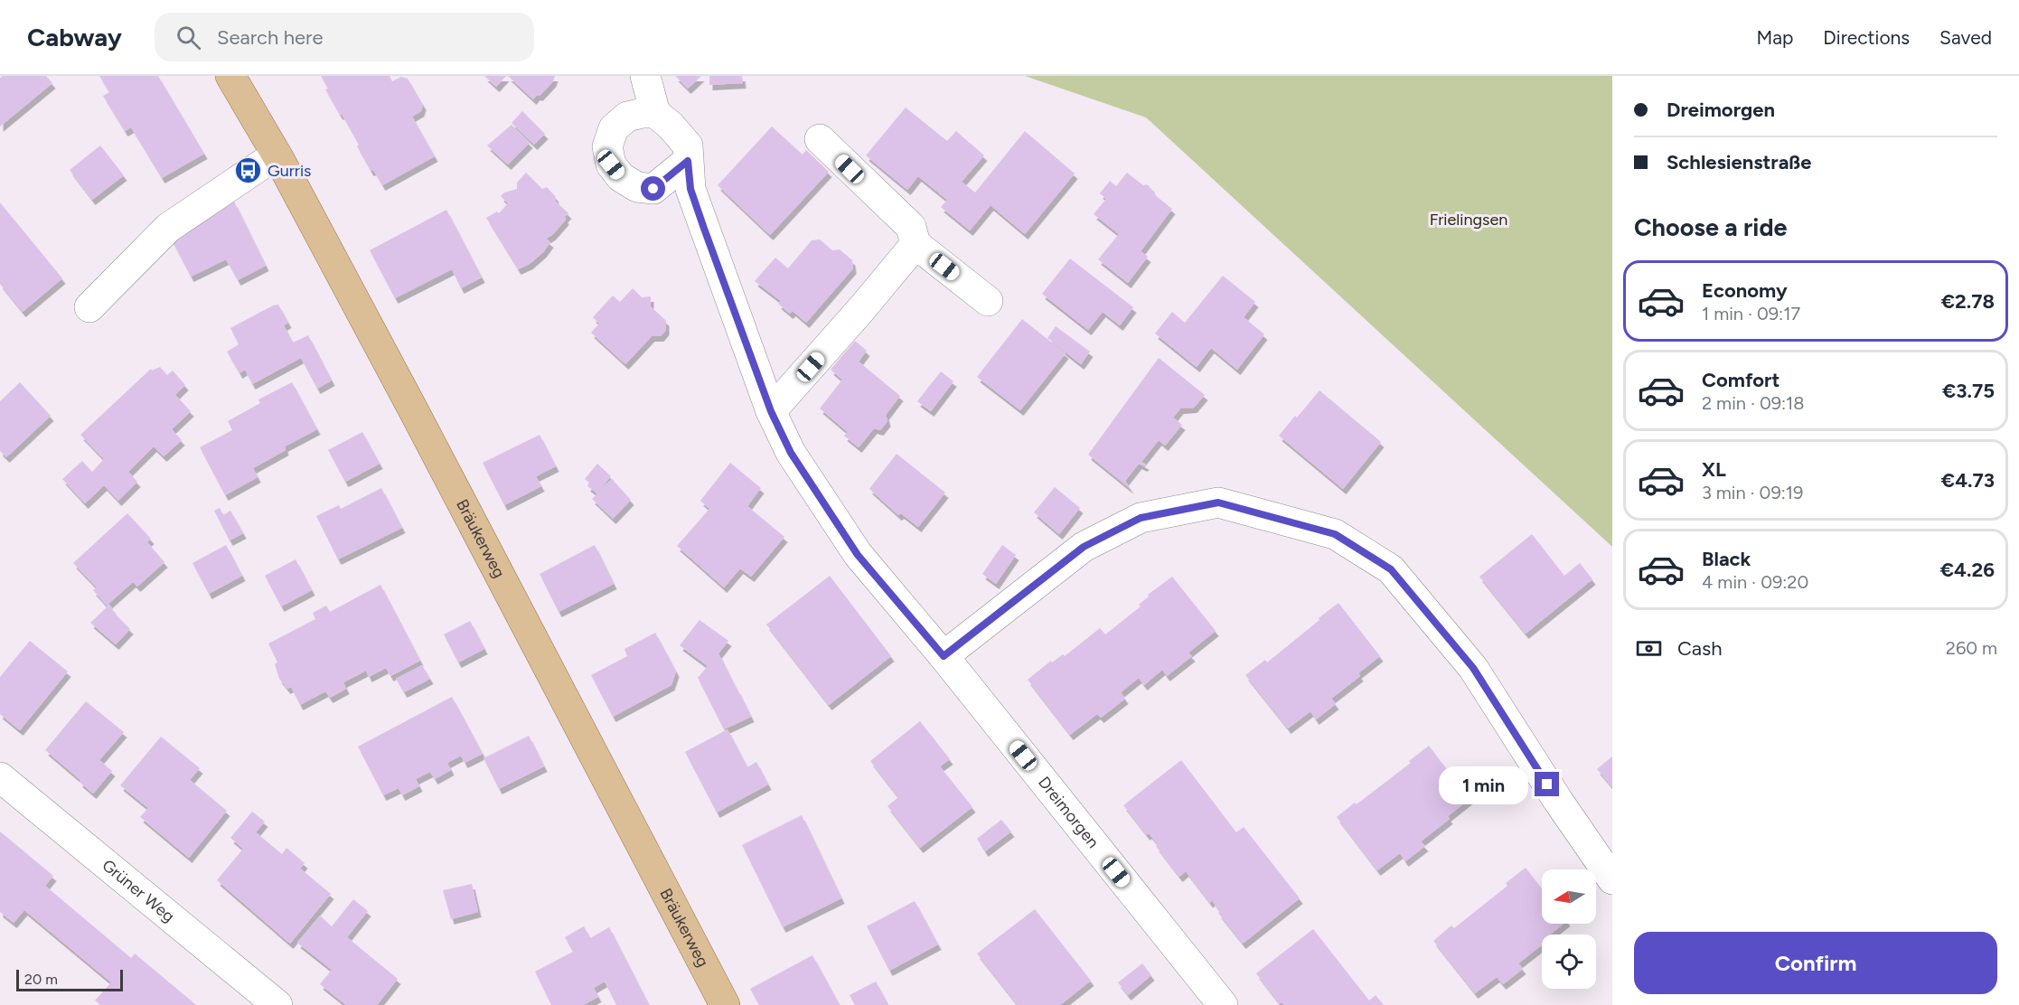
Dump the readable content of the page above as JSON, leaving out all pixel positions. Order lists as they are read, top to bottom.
{
  "streets": {
    "main road": ["Bräukerweg"],
    "street": ["Dreimorgen", "Grüner Weg"]
  },
  "parks": ["Frielingsen"],
  "places": {
    "bus stop": ["Gurris"]
  },
  "scale_bar": "20 m",
  "north": "left",
  "page": {
    "header": "Cabway",
    "search": "Search here",
    "nav": ["Map", "Directions", "Saved"],
    "banner": ["Dreimorgen", "Schlesienstraße"],
    "heading": "Choose a ride",
    "list": [
      {
        "name": "Economy",
        "note": "1 min · 09:17",
        "value": "€2.78"
      },
      {
        "name": "Comfort",
        "note": "2 min · 09:18",
        "value": "€3.75"
      },
      {
        "name": "XL",
        "note": "3 min · 09:19",
        "value": "€4.73"
      },
      {
        "name": "Black",
        "note": "4 min · 09:20",
        "value": "€4.26"
      }
    ],
    "pay": ["Cash", "260 m"],
    "bubble": "1 min",
    "buttons": "Confirm",
    "scale": "20 m"
  }
}
